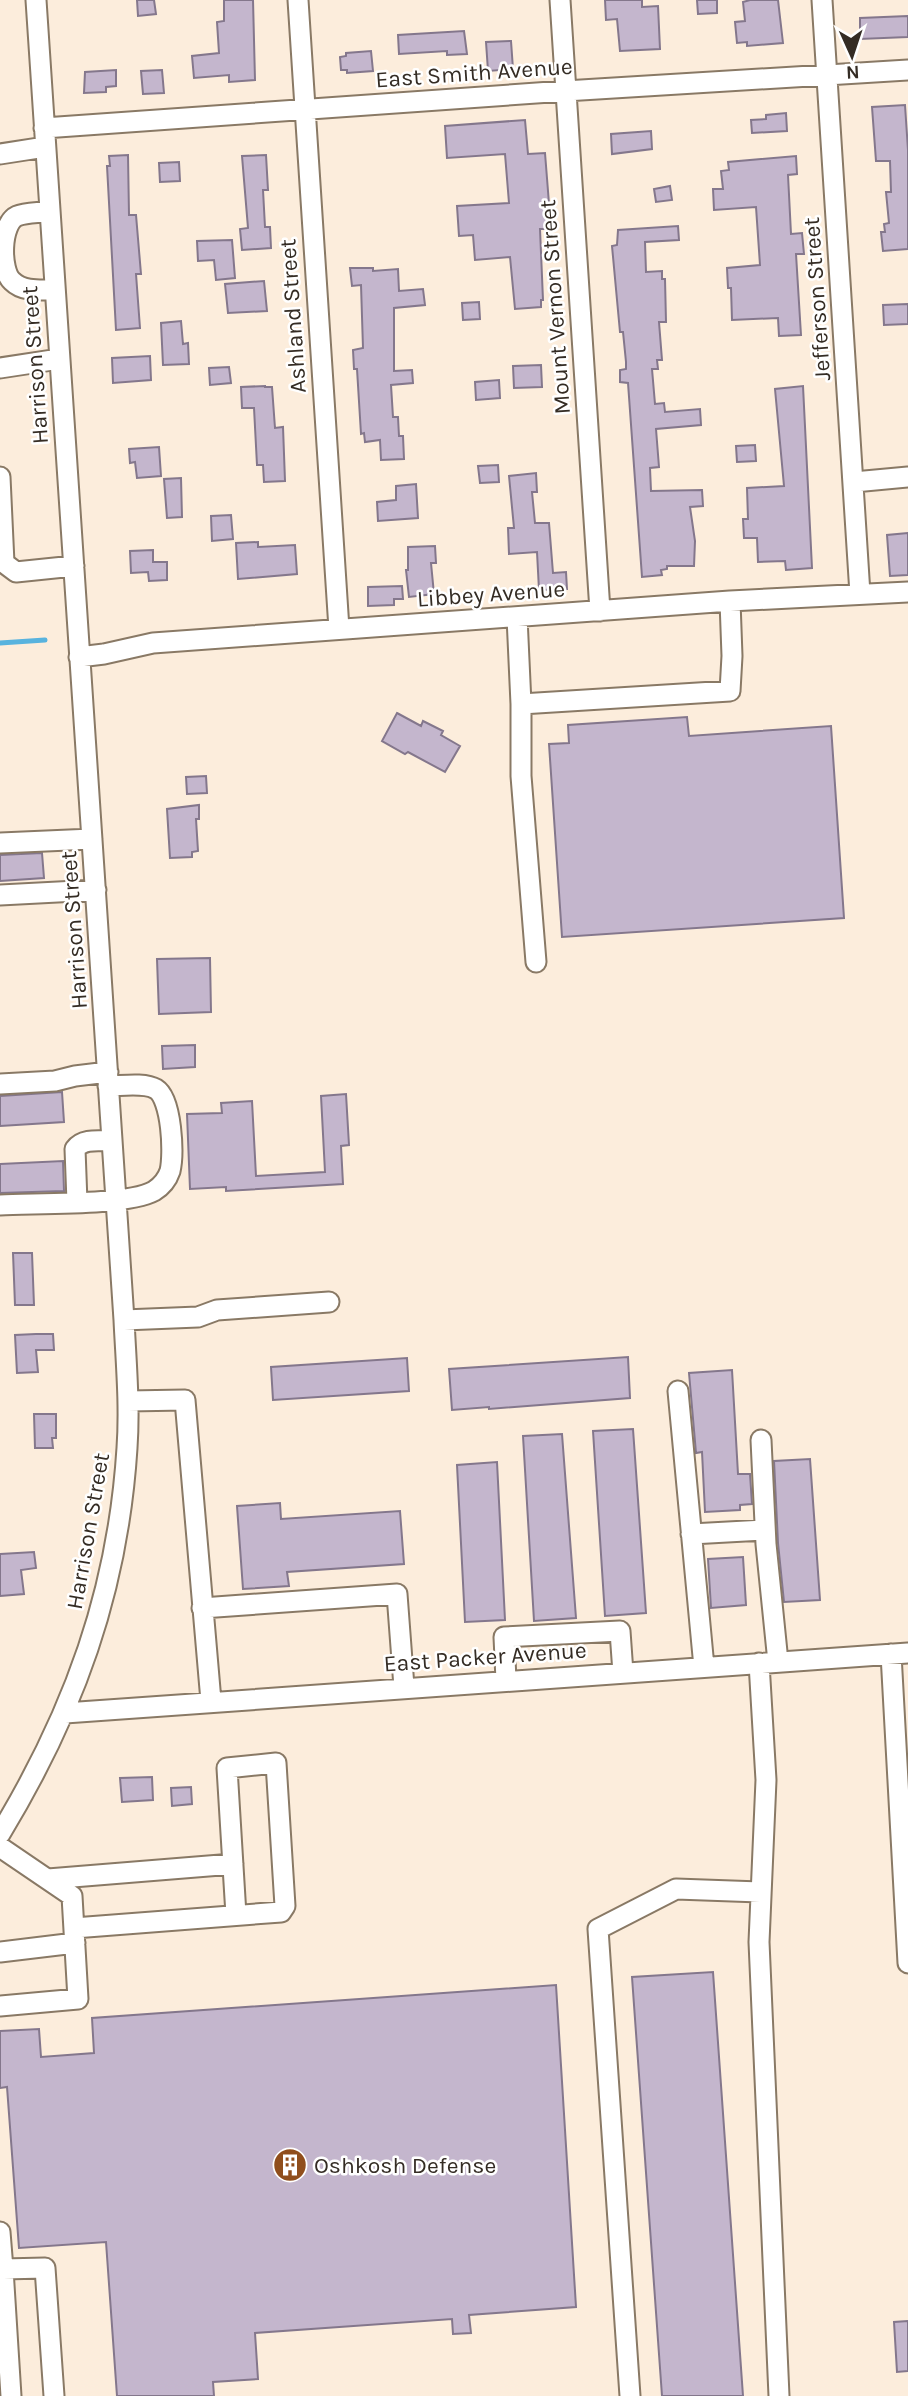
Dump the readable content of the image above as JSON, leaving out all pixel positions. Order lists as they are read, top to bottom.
{
  "streets": {
    "street": [
      "East Smith Avenue",
      "Jefferson Street",
      "Mount Vernon Street",
      "Ashland Street",
      "Harrison Street",
      "Libbey Avenue",
      "East Packer Avenue"
    ]
  },
  "crossings": [
    ["East Smith Avenue", "Jefferson Street"],
    ["East Smith Avenue", "Mount Vernon Street"],
    ["East Smith Avenue", "Ashland Street"],
    ["East Smith Avenue", "Harrison Street"],
    ["Jefferson Street", "Libbey Avenue"],
    ["Mount Vernon Street", "Libbey Avenue"],
    ["Ashland Street", "Libbey Avenue"],
    ["Harrison Street", "Libbey Avenue"],
    ["Harrison Street", "East Packer Avenue"]
  ],
  "places": {
    "building": ["Oshkosh Defense"]
  },
  "north": "bottom"
}
